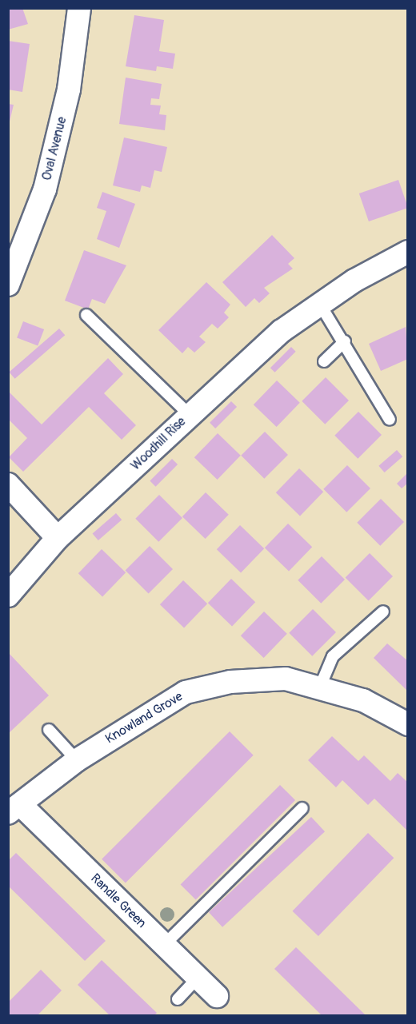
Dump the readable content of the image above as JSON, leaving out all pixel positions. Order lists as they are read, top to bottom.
{
  "streets": {
    "street": [
      "Oval Avenue",
      "Woodhill Rise",
      "Knowland Grove",
      "Randle Green"
    ]
  },
  "crossings": [
    ["Knowland Grove", "Randle Green"]
  ]
}
